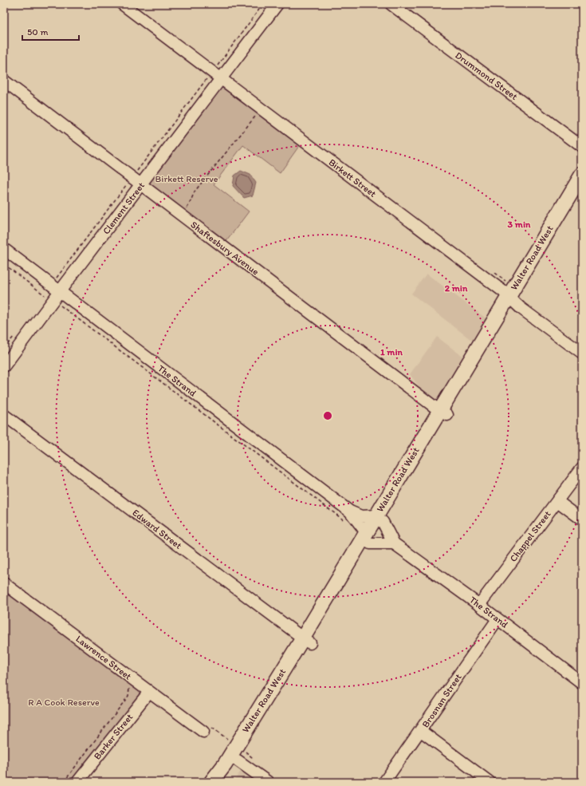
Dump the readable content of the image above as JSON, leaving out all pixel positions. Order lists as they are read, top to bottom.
{
  "streets": {
    "main road": ["Walter Road West"],
    "street": [
      "Drummond Street",
      "Birkett Street",
      "Clement Street",
      "Shaftesbury Avenue",
      "The Strand",
      "Edward Street",
      "Chappel Street",
      "Lawrence Street",
      "Brosnan Street",
      "Barker Street"
    ]
  },
  "crossings": [
    ["Birkett Street", "Clement Street"],
    ["Birkett Street", "Walter Road West"],
    ["Clement Street", "Shaftesbury Avenue"],
    ["Clement Street", "The Strand"],
    ["Shaftesbury Avenue", "Walter Road West"],
    ["Walter Road West", "The Strand"],
    ["Walter Road West", "Edward Street"],
    ["The Strand", "Chappel Street"],
    ["The Strand", "Brosnan Street"],
    ["Lawrence Street", "Barker Street"]
  ],
  "parks": ["Birkett Reserve", "R A Cook Reserve"],
  "scale_bar": "50 m",
  "rings": ["3 min", "2 min", "1 min"]
}
